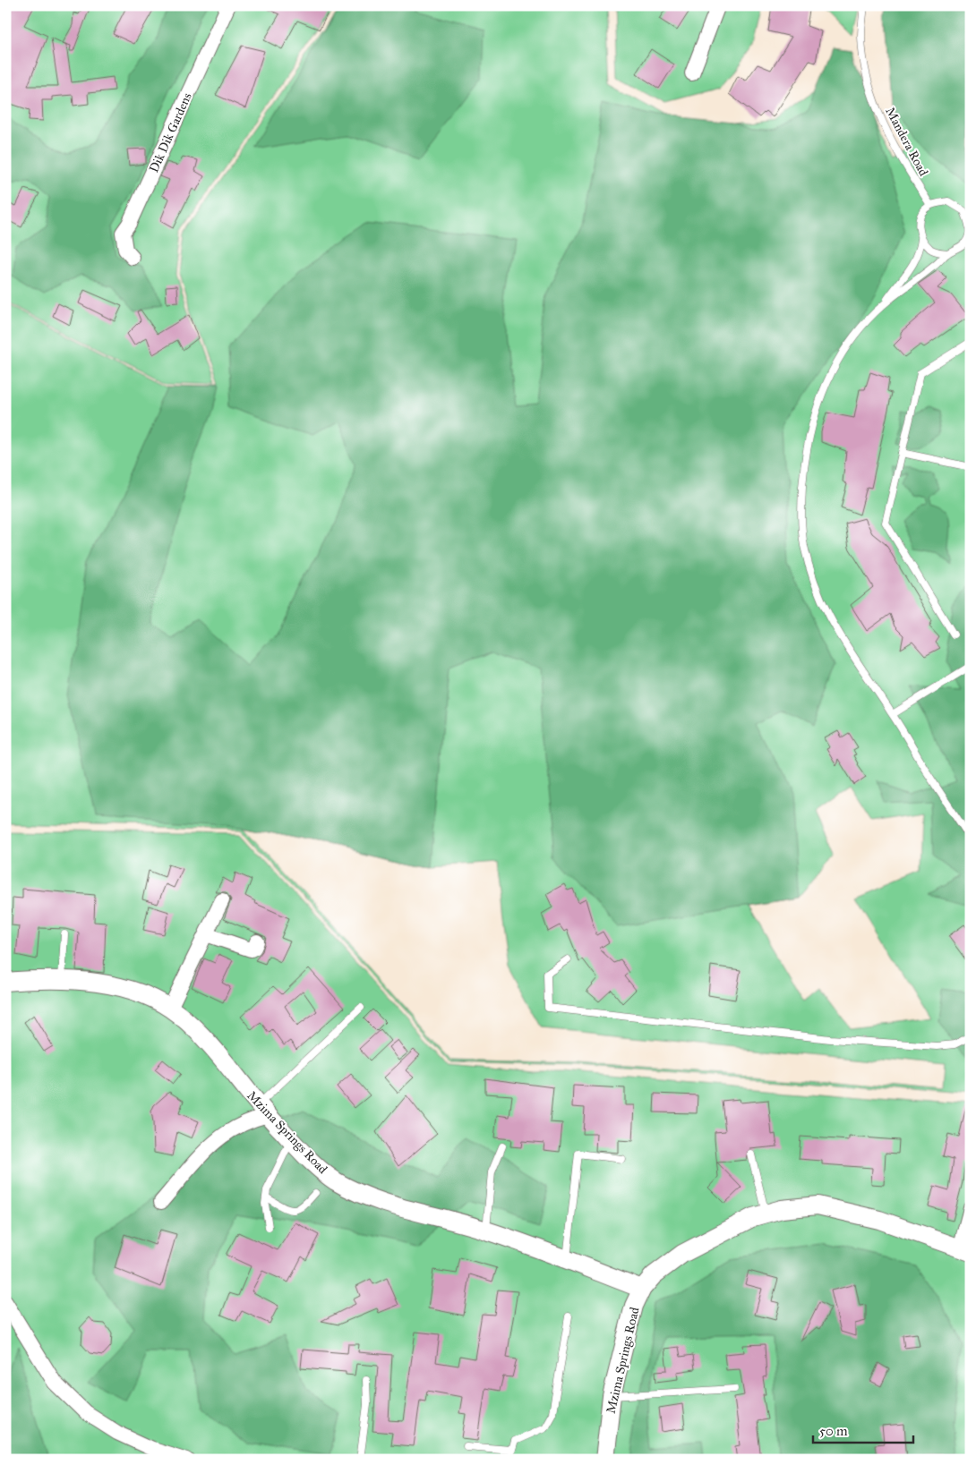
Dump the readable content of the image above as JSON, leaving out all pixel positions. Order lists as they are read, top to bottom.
{
  "streets": {
    "street": ["Dik Dik Gardens", "Mzima Springs Road"],
    "lane": ["Mandera Road"]
  },
  "scale_bar": "50 m"
}
